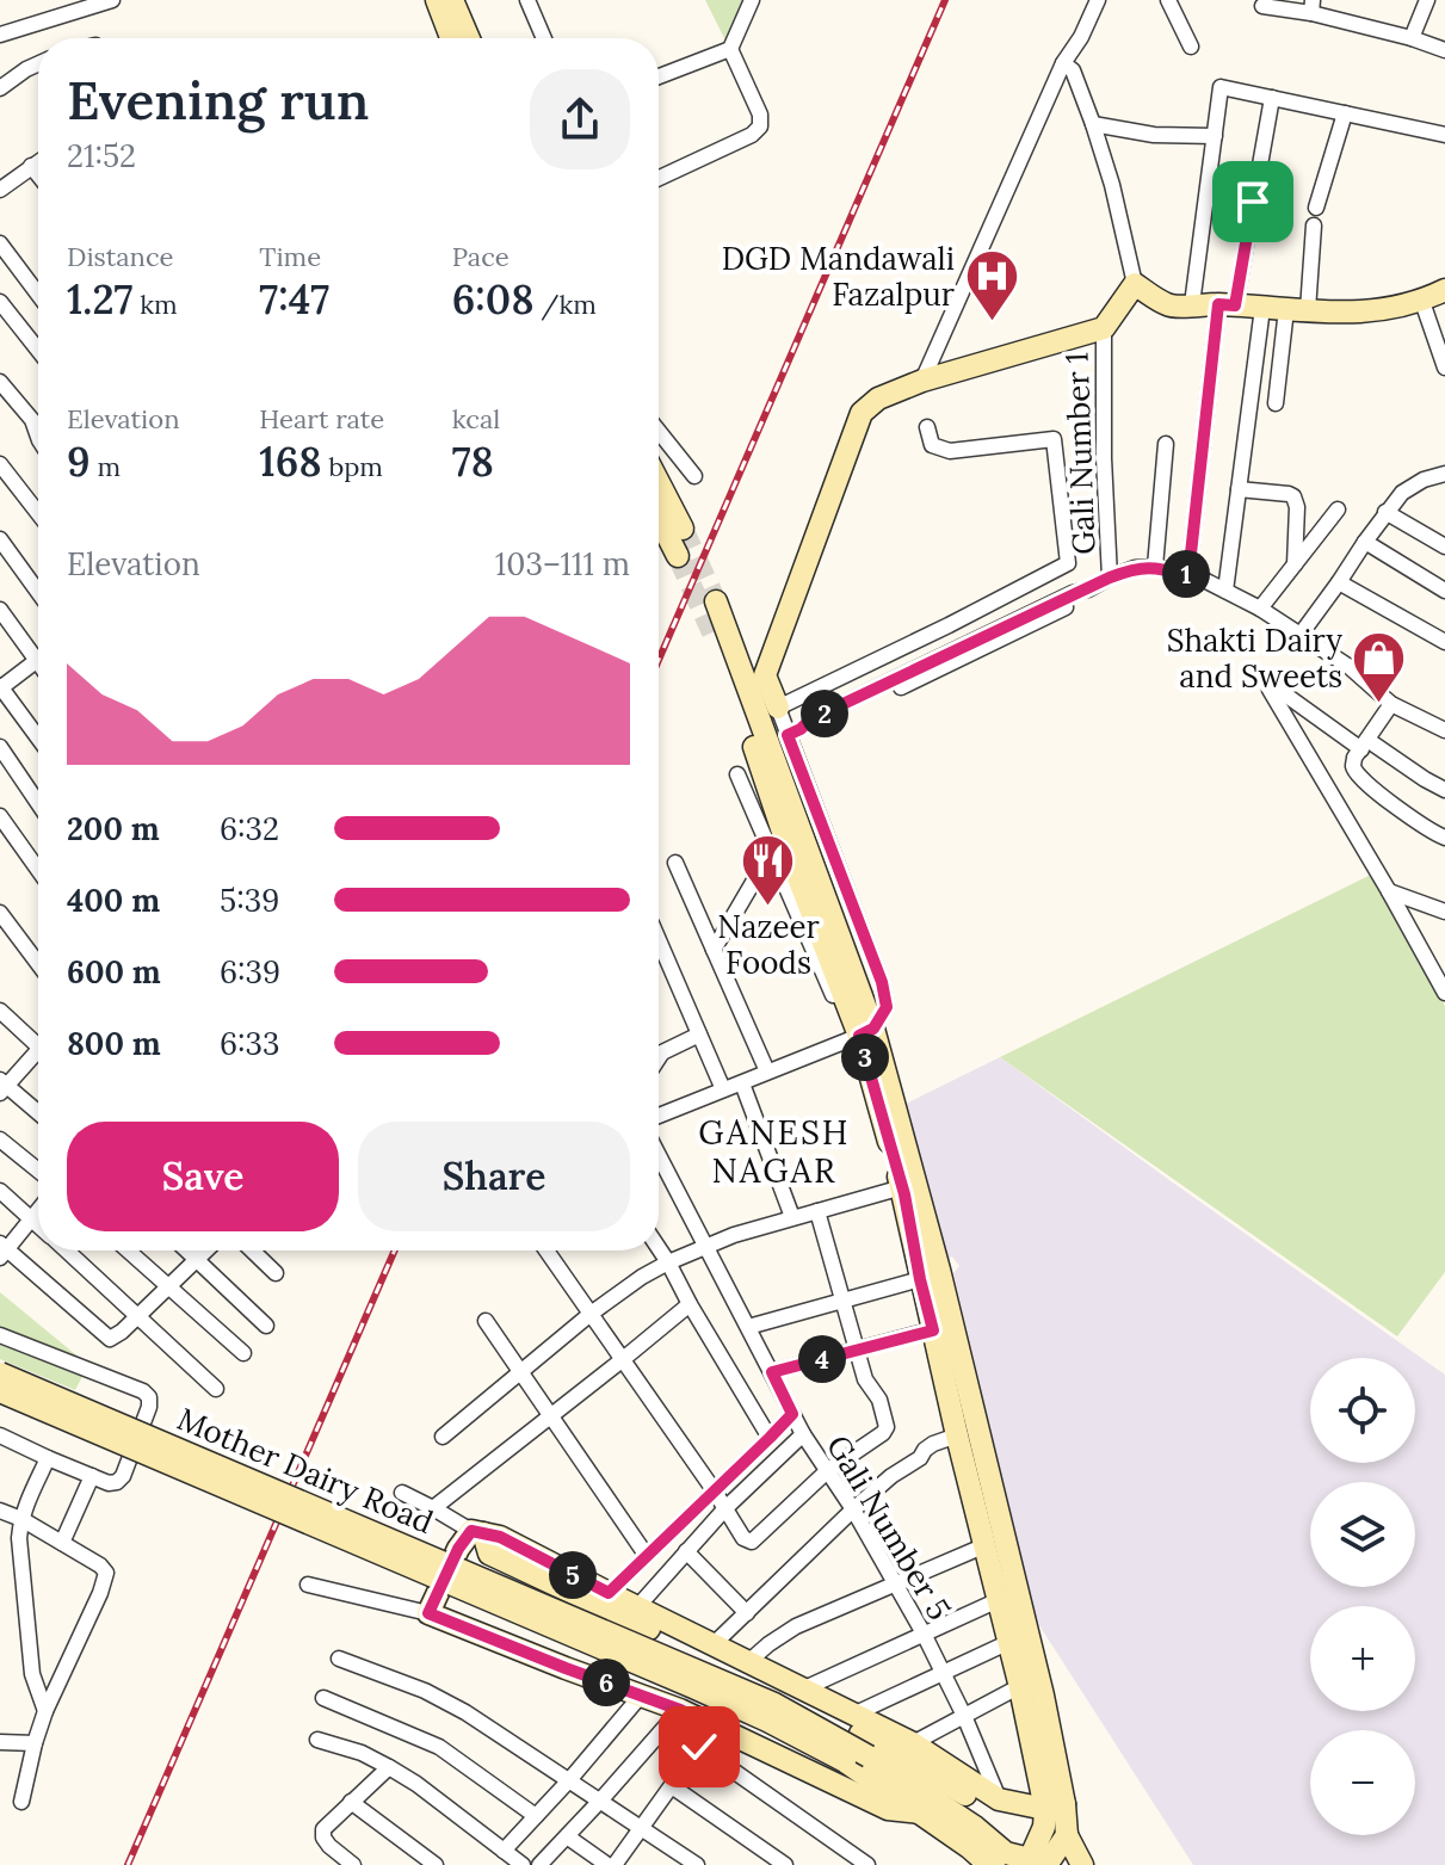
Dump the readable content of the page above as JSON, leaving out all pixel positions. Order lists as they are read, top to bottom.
{
  "streets": {
    "main road": ["Mother Dairy Road"],
    "street": ["Gali Number 1", "Gali Number 5"]
  },
  "districts": ["GANESH NAGAR"],
  "places": {
    "hospital": ["DGD Mandawali Fazalpur"],
    "shop": ["Shakti Dairy and Sweets"],
    "restaurant": ["Nazeer Foods"]
  },
  "page": {
    "heading": ["Evening run", "21:52"],
    "stats": [
      ["Distance", "1.27 km"],
      ["Time", "7:47"],
      ["Pace", "6:08 /km"],
      ["Elevation", "9 m"],
      ["Heart rate", "168 bpm"],
      ["kcal", "78"]
    ],
    "chart": ["Elevation", "103–111 m"],
    "pins": [
      "1",
      "2",
      "3",
      "4",
      "5",
      "6"
    ],
    "list": [
      {
        "name": "200 m",
        "note": "6:32"
      },
      {
        "name": "400 m",
        "note": "5:39"
      },
      {
        "name": "600 m",
        "note": "6:39"
      },
      {
        "name": "800 m",
        "note": "6:33"
      }
    ],
    "buttons": ["Save", "Share"],
    "map_buttons": ["+", "−"]
  }
}
